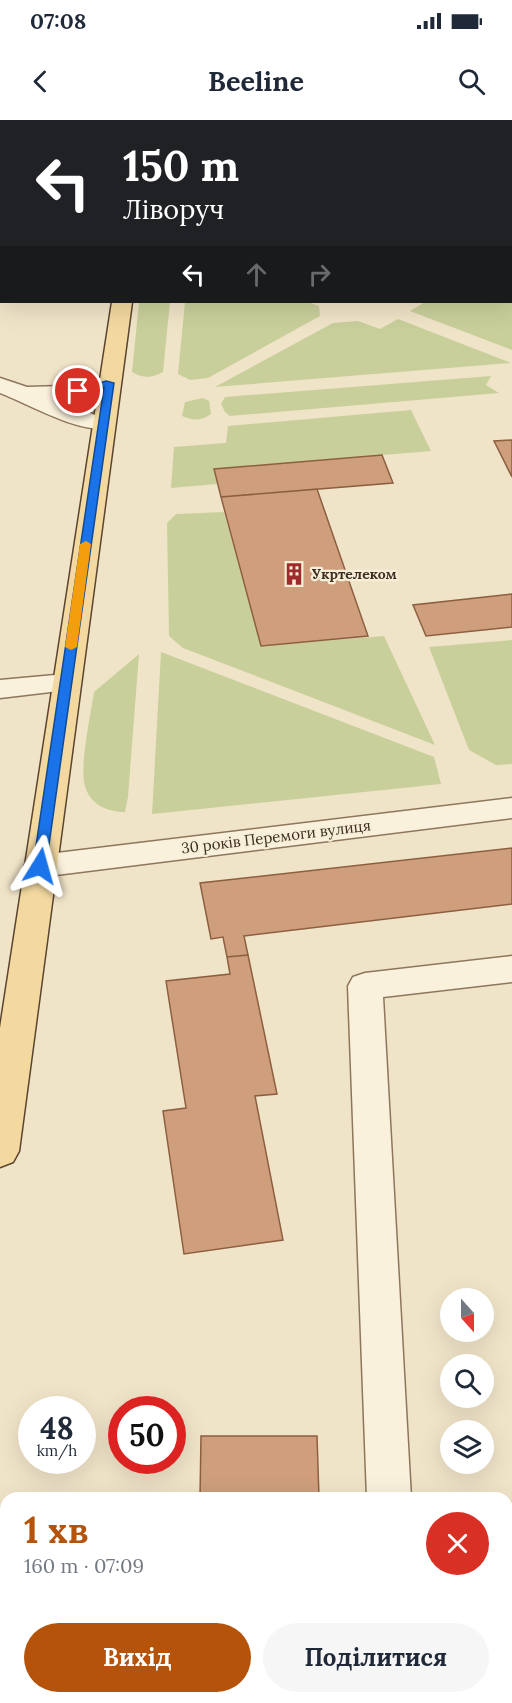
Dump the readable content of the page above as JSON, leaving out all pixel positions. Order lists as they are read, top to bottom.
{
  "streets": {
    "street": ["30 років Перемоги вулиця"]
  },
  "places": {
    "building": ["Укртелеком"]
  },
  "north": "bottom",
  "page": {
    "status": "07:08",
    "header": "Beeline",
    "turn": ["150 m", "Ліворуч"],
    "speed": "48 km/h",
    "limit": "50",
    "heading": ["1 хв", "160 m · 07:09"],
    "buttons": ["Вихід", "Поділитися"]
  }
}
